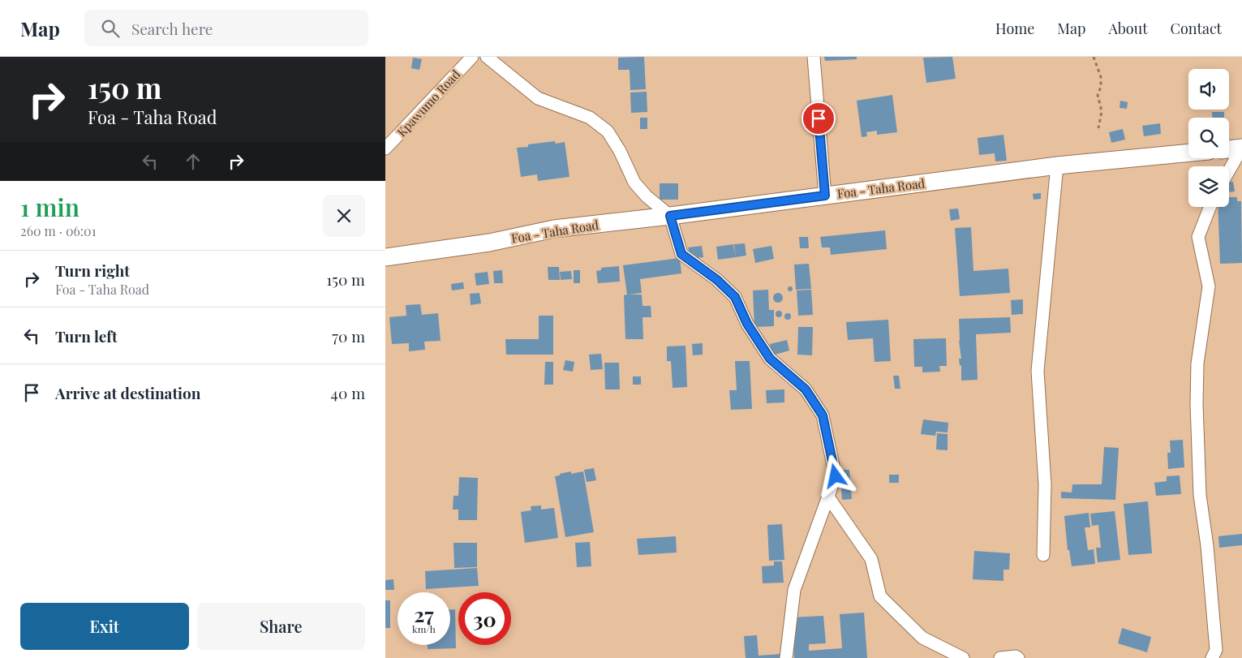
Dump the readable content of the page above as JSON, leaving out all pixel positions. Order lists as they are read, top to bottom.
{
  "streets": {
    "street": ["Kpawumo Road", "Foa - Taha Road"]
  },
  "page": {
    "header": "Map",
    "search": "Search here",
    "nav": [
      "Home",
      "Map",
      "About",
      "Contact"
    ],
    "turn": ["150 m", "Foa - Taha Road"],
    "heading": ["1 min", "260 m · 06:01"],
    "list": [
      {
        "name": "Turn right",
        "note": "Foa - Taha Road",
        "value": "150 m"
      },
      {
        "name": "Turn left",
        "value": "70 m"
      },
      {
        "name": "Arrive at destination",
        "value": "40 m"
      }
    ],
    "speed": "27 km/h",
    "limit": "30",
    "buttons": ["Exit", "Share"]
  }
}
